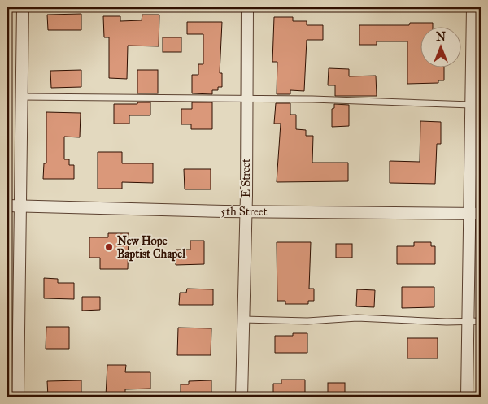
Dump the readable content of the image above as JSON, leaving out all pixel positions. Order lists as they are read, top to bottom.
{
  "streets": {
    "street": ["E Street", "5th Street"]
  },
  "crossings": [
    ["E Street", "5th Street"]
  ],
  "places": ["New Hope Baptist Chapel"],
  "north": "top"
}
